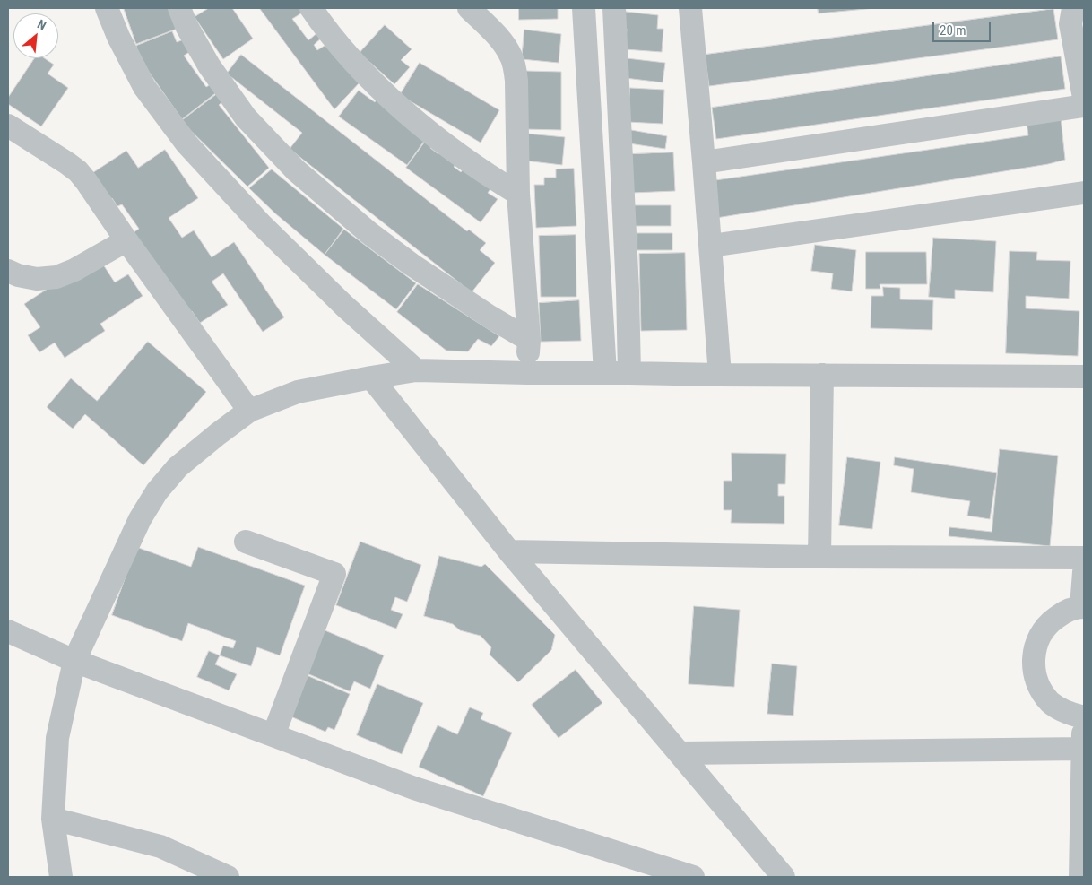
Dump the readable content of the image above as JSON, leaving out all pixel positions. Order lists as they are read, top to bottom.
{
  "scale_bar": "20 m",
  "north": "top right"
}
